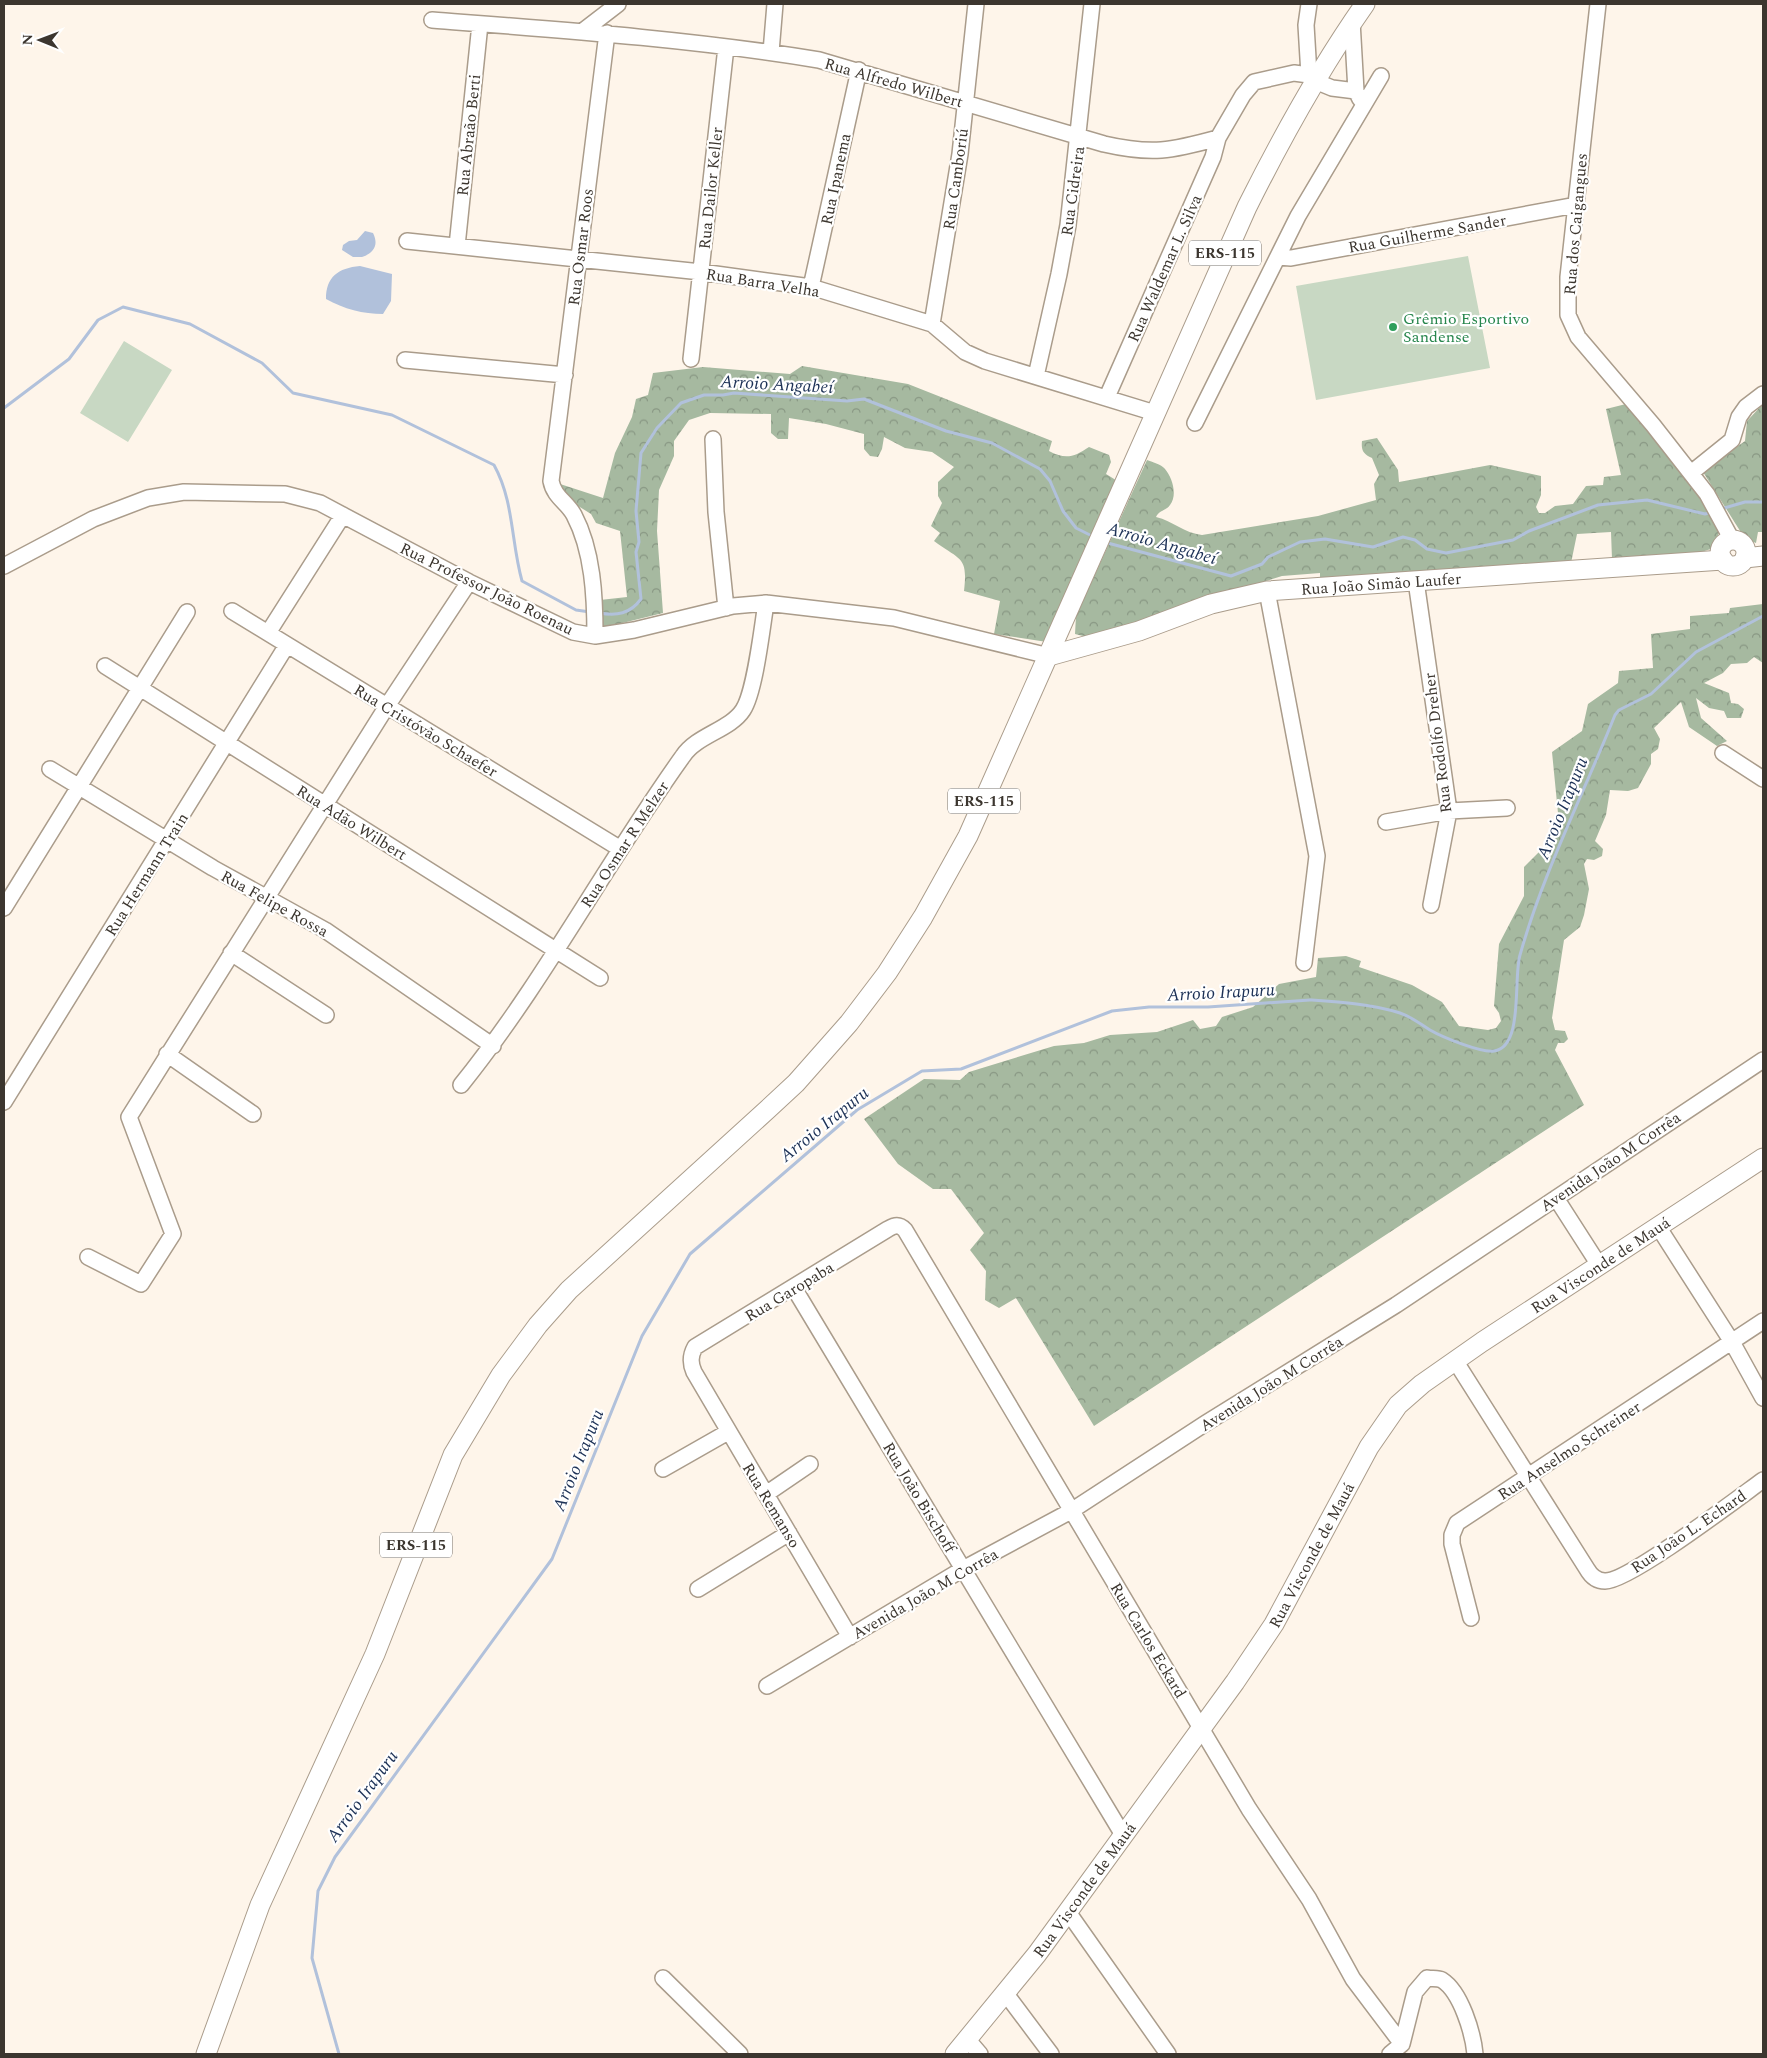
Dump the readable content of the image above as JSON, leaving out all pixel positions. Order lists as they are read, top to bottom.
{
  "streets": {
    "main road": ["ERS-115", "Rua João Simão Laufer", "Rua Visconde de Mauá"],
    "street": [
      "Rua Alfredo Wilbert",
      "Rua Abraão Berti",
      "Rua Ipanema",
      "Rua Camboriú",
      "Rua Dailor Keller",
      "Rua Cidreira",
      "Rua dos Caigangues",
      "Rua Guilherme Sander",
      "Rua Osmar Roos",
      "Rua Waldemar L. Silva",
      "Rua Barra Velha",
      "Rua Professor João Roenau",
      "Rua Cristóvão Schaefer",
      "Rua Rodolfo Dreher",
      "Rua Adão Wilbert",
      "Rua Osmar R Melzer",
      "Rua Hermann Train",
      "Rua Felipe Rossa",
      "Avenida João M Corrêa",
      "Rua Garopaba",
      "Rua Anselmo Schreiner",
      "Rua João Bischoff",
      "Rua Remanso",
      "Rua João L. Echard",
      "Rua Carlos Eckard"
    ]
  },
  "crossings": [
    ["Rua Alfredo Wilbert", "Rua Abraão Berti"],
    ["Rua Alfredo Wilbert", "Rua Ipanema"],
    ["Rua Alfredo Wilbert", "Rua Camboriú"],
    ["Rua Alfredo Wilbert", "Rua Dailor Keller"],
    ["Rua Alfredo Wilbert", "Rua Cidreira"],
    ["Rua Alfredo Wilbert", "Rua Osmar Roos"],
    ["Rua Alfredo Wilbert", "Rua Waldemar L. Silva"],
    ["Rua Abraão Berti", "Rua Barra Velha"],
    ["Rua Ipanema", "Rua Barra Velha"],
    ["Rua Camboriú", "Rua Barra Velha"],
    ["Rua Dailor Keller", "Rua Barra Velha"],
    ["Rua Cidreira", "Rua Barra Velha"],
    ["Rua dos Caigangues", "Rua Guilherme Sander"],
    ["Rua dos Caigangues", "Rua João Simão Laufer"],
    ["Rua Osmar Roos", "Rua Barra Velha"],
    ["Rua Osmar Roos", "Rua Professor João Roenau"],
    ["ERS-115", "Rua Barra Velha"],
    ["ERS-115", "Rua João Simão Laufer"],
    ["ERS-115", "Rua Professor João Roenau"],
    ["Rua Waldemar L. Silva", "Rua Barra Velha"],
    ["Rua João Simão Laufer", "Rua Professor João Roenau"],
    ["Rua João Simão Laufer", "Rua Rodolfo Dreher"],
    ["Rua Professor João Roenau", "Rua Osmar R Melzer"],
    ["Rua Cristóvão Schaefer", "Rua Osmar R Melzer"],
    ["Rua Cristóvão Schaefer", "Rua Hermann Train"],
    ["Rua Adão Wilbert", "Rua Osmar R Melzer"],
    ["Rua Adão Wilbert", "Rua Hermann Train"],
    ["Rua Osmar R Melzer", "Rua Felipe Rossa"],
    ["Rua Hermann Train", "Rua Felipe Rossa"],
    ["Avenida João M Corrêa", "Rua João Bischoff"],
    ["Avenida João M Corrêa", "Rua Remanso"],
    ["Avenida João M Corrêa", "Rua Carlos Eckard"],
    ["Rua Visconde de Mauá", "Rua João Bischoff"],
    ["Rua Visconde de Mauá", "Rua Carlos Eckard"],
    ["Rua Garopaba", "Rua João Bischoff"],
    ["Rua Garopaba", "Rua Remanso"],
    ["Rua Garopaba", "Rua Carlos Eckard"],
    ["Rua Anselmo Schreiner", "Rua João L. Echard"]
  ],
  "water": ["Arroio Angabeí", "Arroio Irapuru"],
  "places": ["Grêmio Esportivo Sandense"],
  "north": "left"
}
